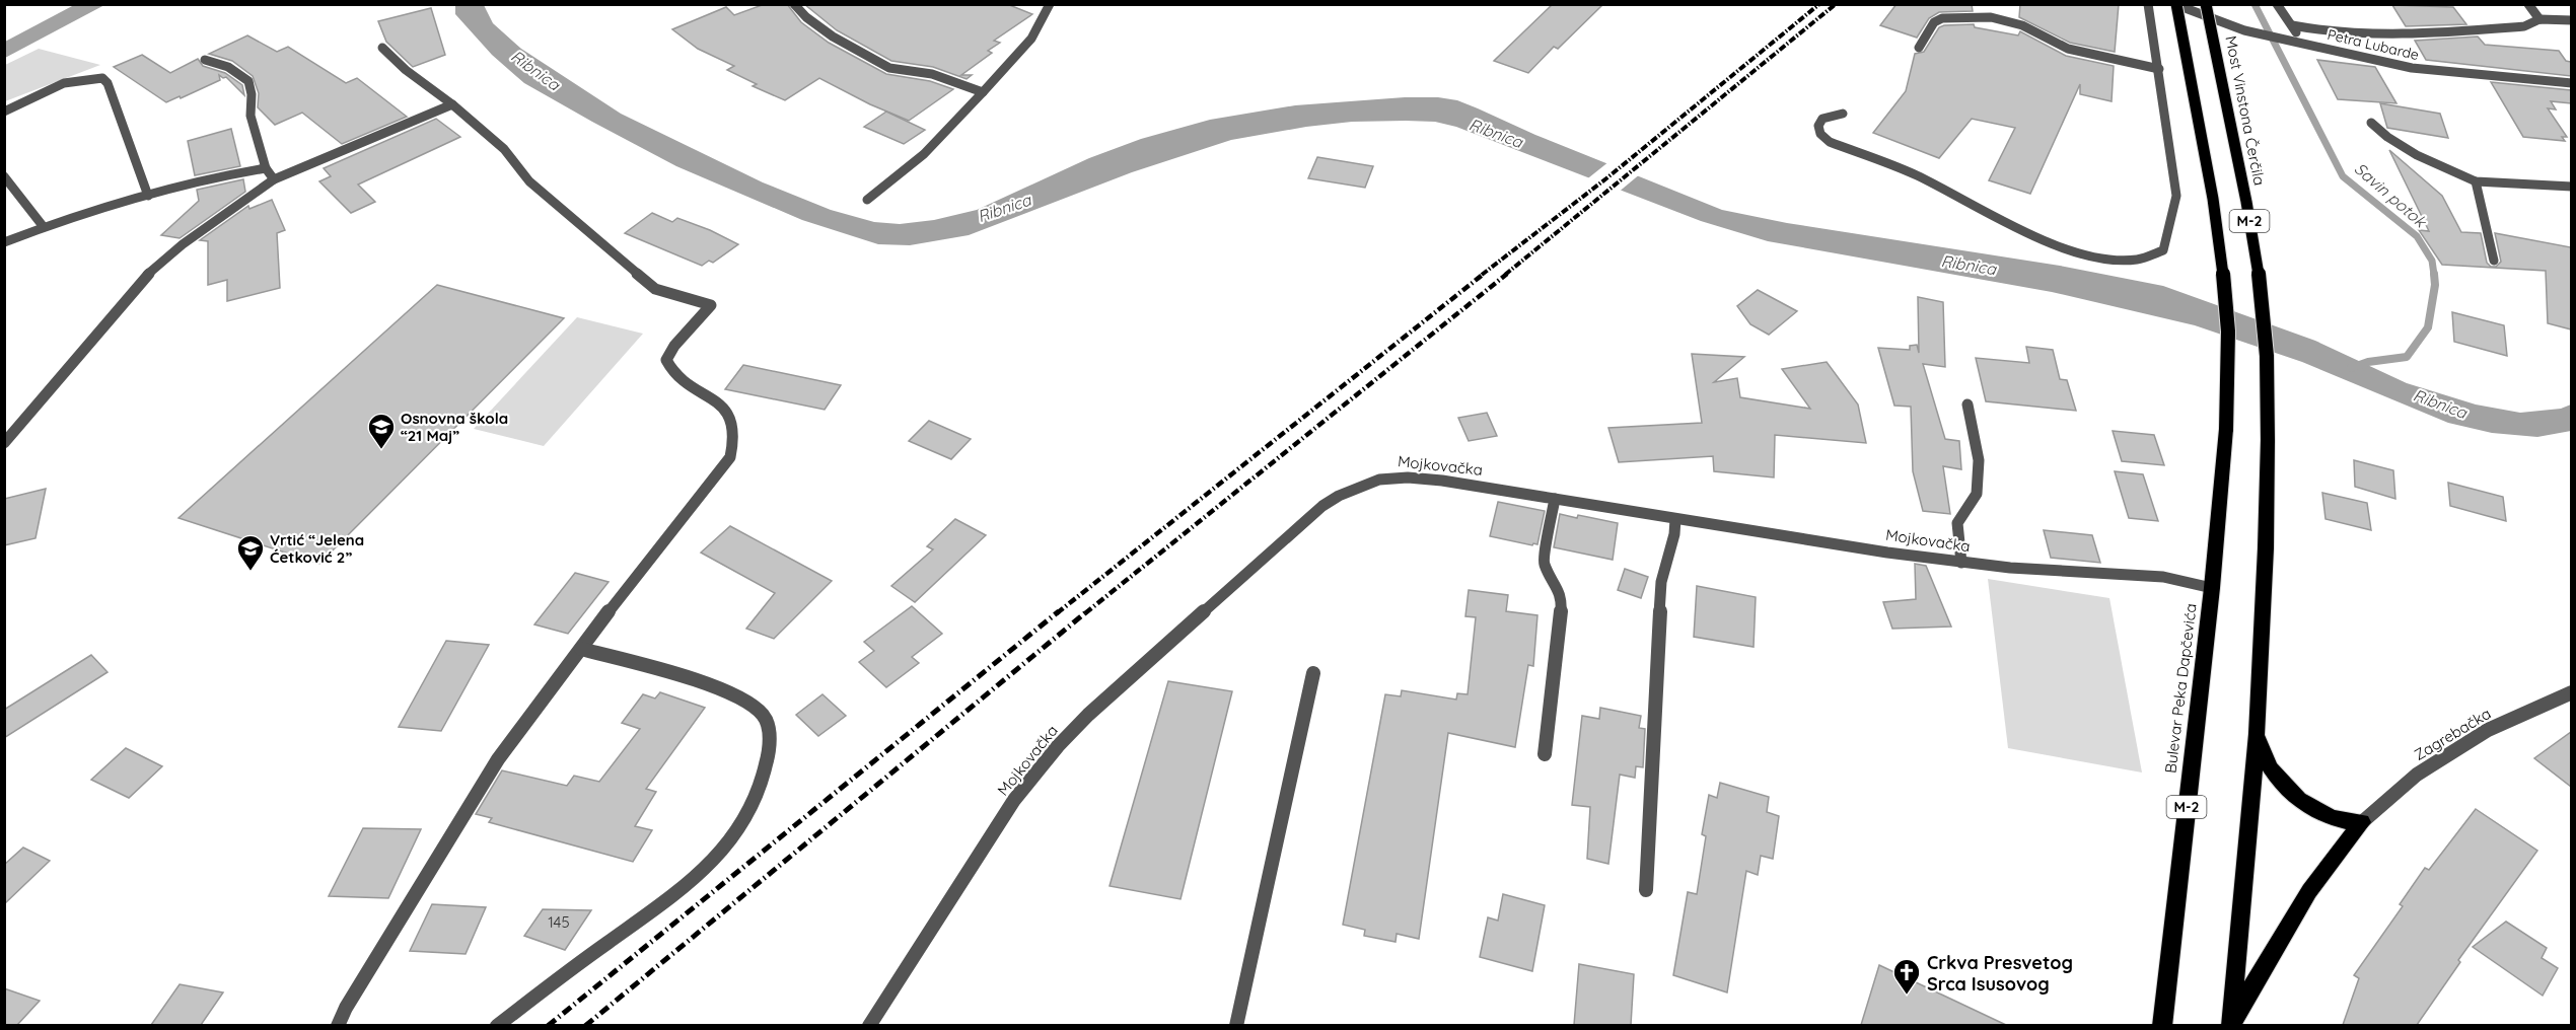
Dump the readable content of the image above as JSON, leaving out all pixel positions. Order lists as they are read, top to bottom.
{
  "streets": {
    "main road": ["Most Vinstona Čerčila", "M-2", "Bulevar Peka Dapčevića"],
    "street": ["Petra Lubarde", "Mojkovačka", "Zagrebačka"]
  },
  "crossings": [
    ["Petra Lubarde", "Bulevar Peka Dapčevića"],
    ["Most Vinstona Čerčila", "M-2"],
    ["Mojkovačka", "Bulevar Peka Dapčevića"]
  ],
  "water": ["Ribnica", "Savin potok"],
  "places": {
    "school or university": ["Osnovna škola “21 Maj”", "Vrtić “Jelena Ćetković 2”"],
    "church": ["Crkva Presvetog Srca Isusovog"]
  },
  "house_numbers": ["145"]
}
